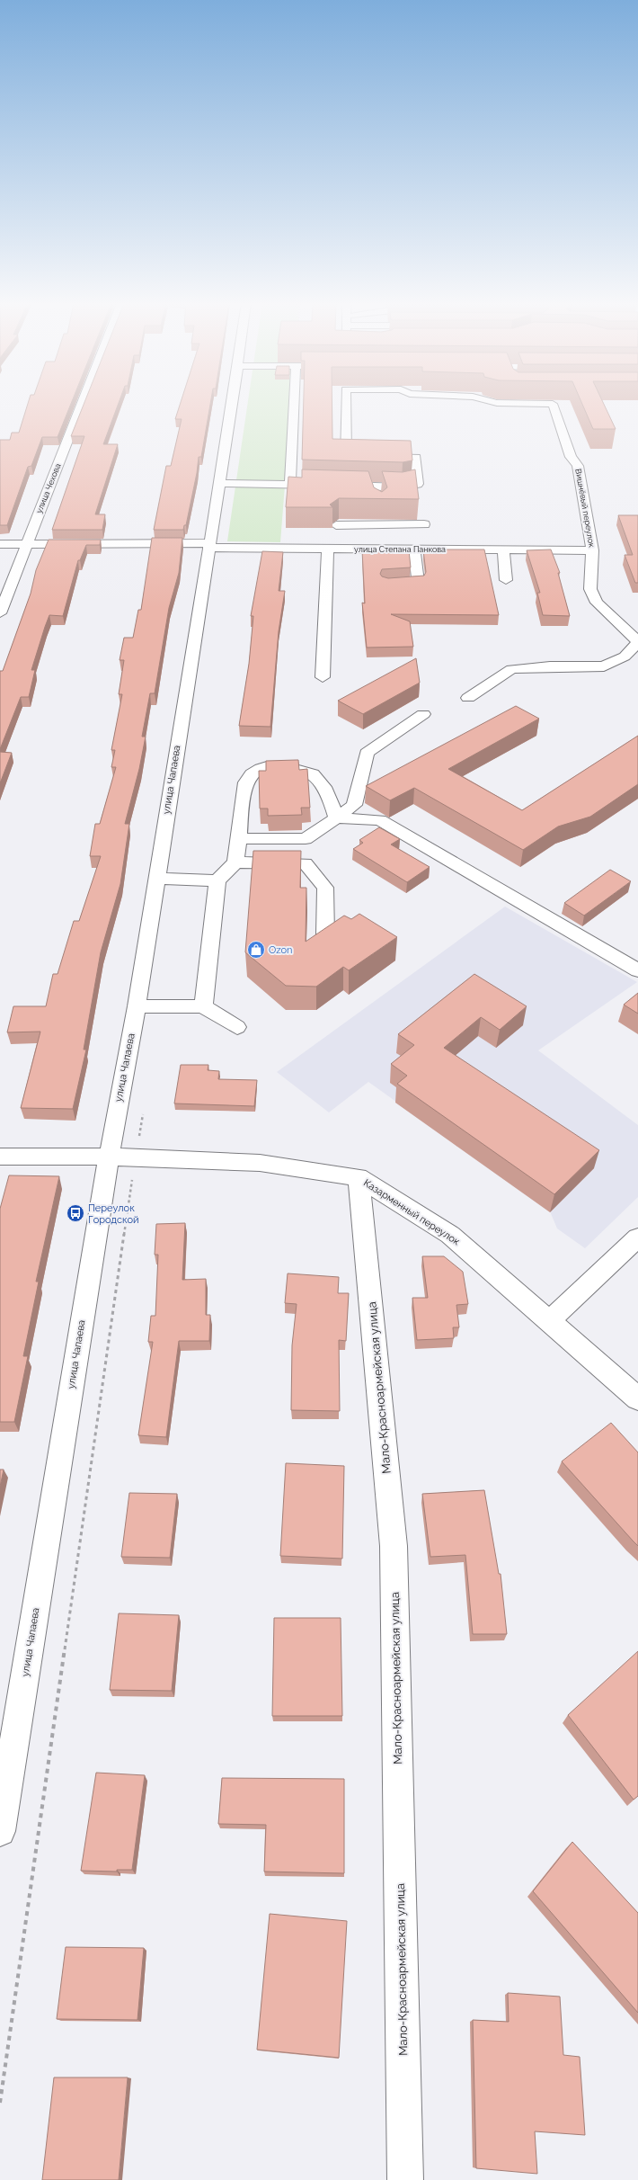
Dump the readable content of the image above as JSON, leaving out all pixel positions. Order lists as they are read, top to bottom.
{
  "streets": {
    "street": [
      "улица Чехова",
      "Вишнёвый переулок",
      "улица Степана Панкова",
      "улица Чапаева",
      "Казарменный переулок",
      "Мало-Красноармейская улица"
    ]
  },
  "crossings": [
    ["улица Чехова", "улица Степана Панкова"],
    ["Вишнёвый переулок", "улица Степана Панкова"],
    ["улица Степана Панкова", "улица Чапаева"],
    ["улица Чапаева", "Казарменный переулок"],
    ["Казарменный переулок", "Мало-Красноармейская улица"]
  ],
  "places": {
    "shop": ["Ozon"],
    "bus stop": ["Переулок Городской"]
  }
}
